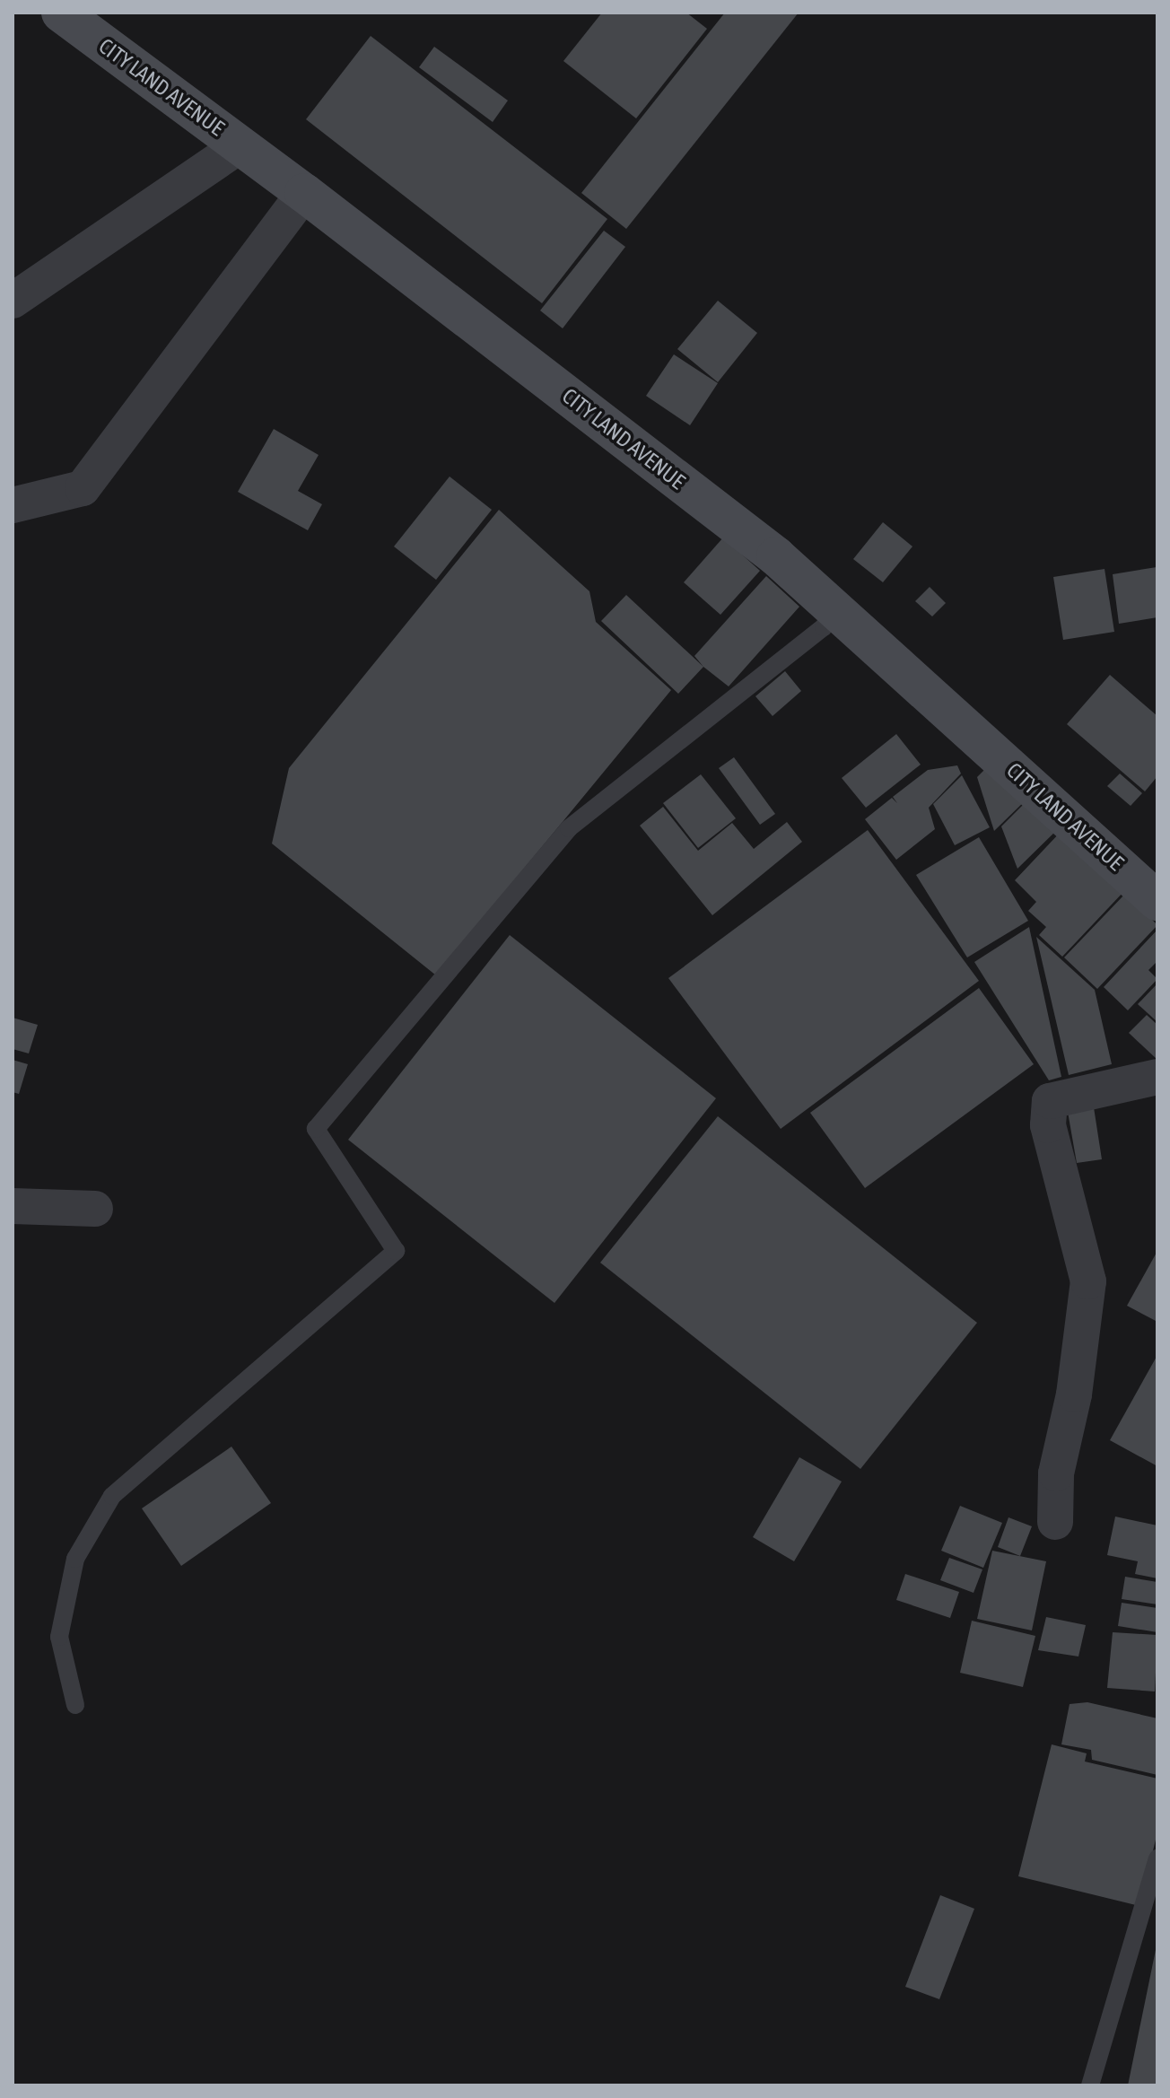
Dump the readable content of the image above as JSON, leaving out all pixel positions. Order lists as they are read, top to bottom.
{
  "streets": {
    "street": ["CITY LAND AVENUE"]
  }
}
